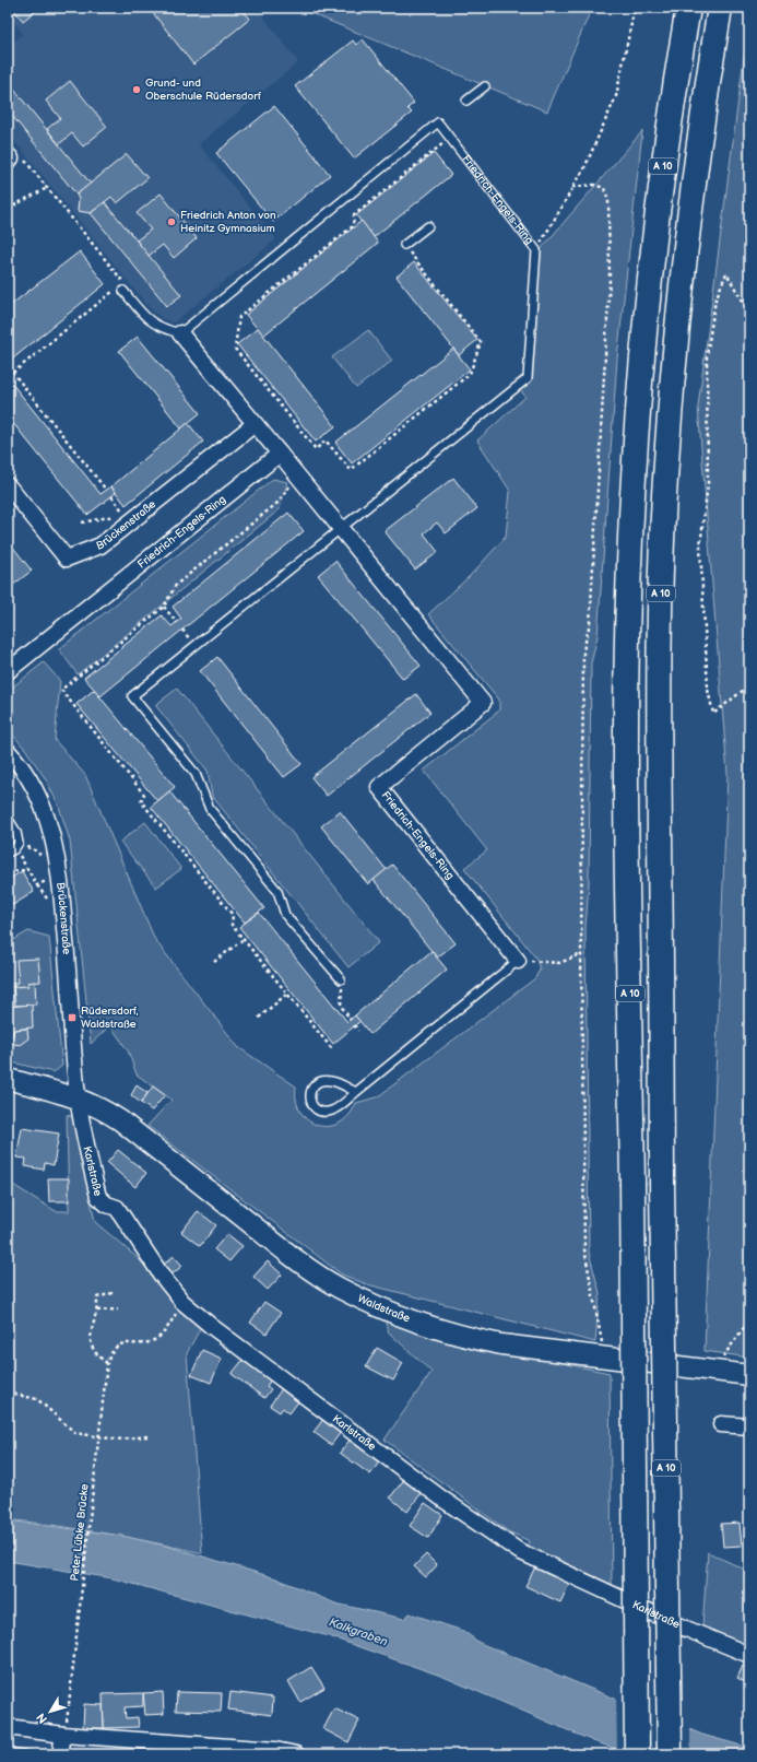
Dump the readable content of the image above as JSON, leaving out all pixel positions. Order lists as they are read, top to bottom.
{
  "streets": {
    "highway": ["A 10"],
    "street": [
      "Friedrich-Engels-Ring",
      "Brückenstraße",
      "Karlstraße",
      "Waldstraße"
    ],
    "path": ["Peter Lübke Brücke"]
  },
  "crossings": [
    ["Brückenstraße", "Karlstraße"],
    ["Brückenstraße", "Waldstraße"],
    ["Karlstraße", "Waldstraße"]
  ],
  "water": ["Kalkgraben"],
  "places": {
    "other": ["Grund- und Oberschule Rüdersdorf", "Friedrich Anton von Heinitz Gymnasium"],
    "transit": ["Rüdersdorf, Waldstraße"]
  },
  "north": "bottom left"
}
